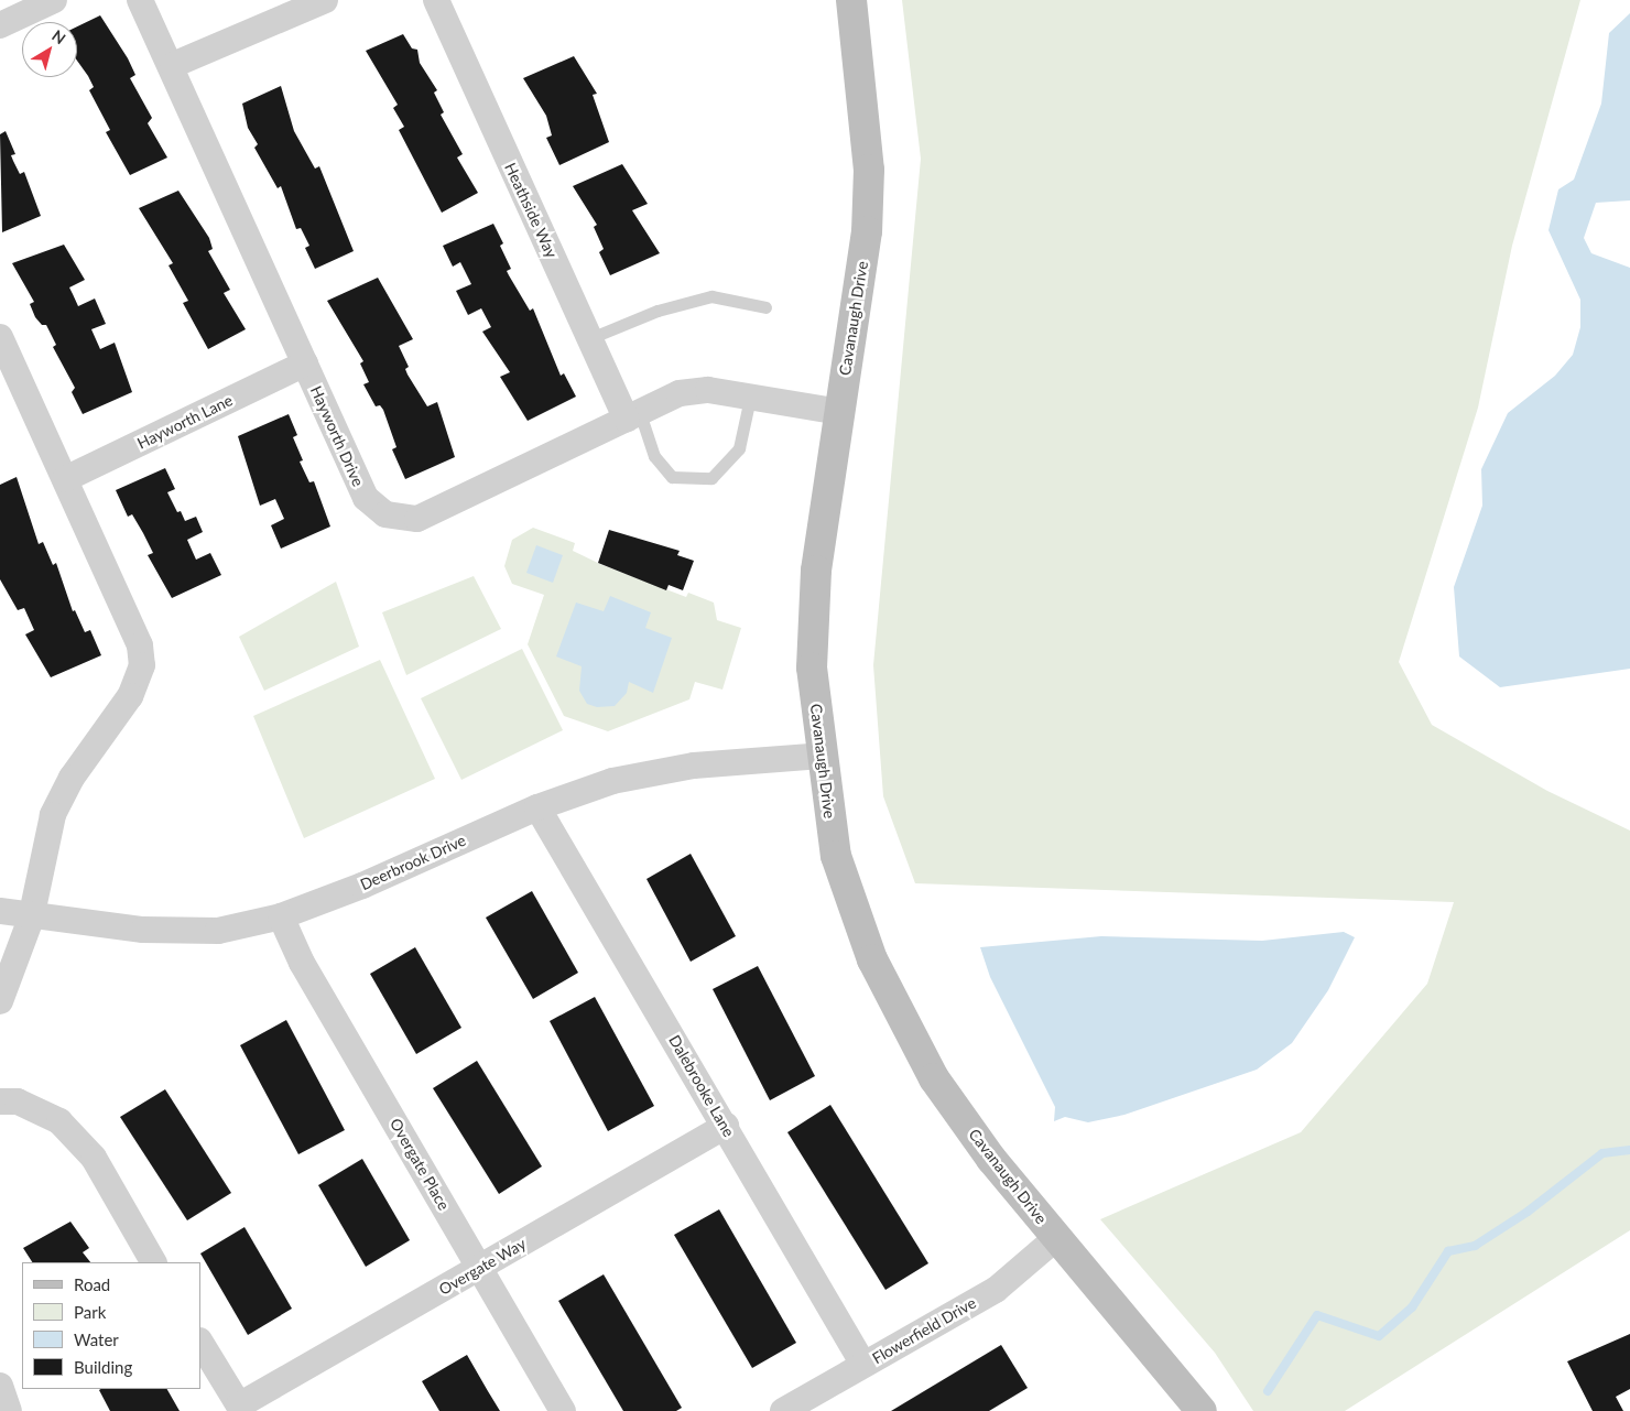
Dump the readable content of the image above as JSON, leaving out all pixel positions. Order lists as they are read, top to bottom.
{
  "streets": {
    "street": [
      "Heathside Way",
      "Cavanaugh Drive",
      "Hayworth Lane",
      "Hayworth Drive",
      "Deerbrook Drive",
      "Dalebrooke Lane",
      "Overgate Place",
      "Overgate Way",
      "Flowerfield Drive"
    ]
  },
  "crossings": [
    ["Heathside Way", "Hayworth Drive"],
    ["Cavanaugh Drive", "Hayworth Drive"],
    ["Cavanaugh Drive", "Deerbrook Drive"],
    ["Cavanaugh Drive", "Flowerfield Drive"],
    ["Hayworth Lane", "Hayworth Drive"],
    ["Deerbrook Drive", "Dalebrooke Lane"],
    ["Deerbrook Drive", "Overgate Place"],
    ["Dalebrooke Lane", "Overgate Way"],
    ["Dalebrooke Lane", "Flowerfield Drive"],
    ["Overgate Place", "Overgate Way"]
  ],
  "legend": [
    "Road",
    "Park",
    "Water",
    "Building"
  ],
  "north": "top right"
}
